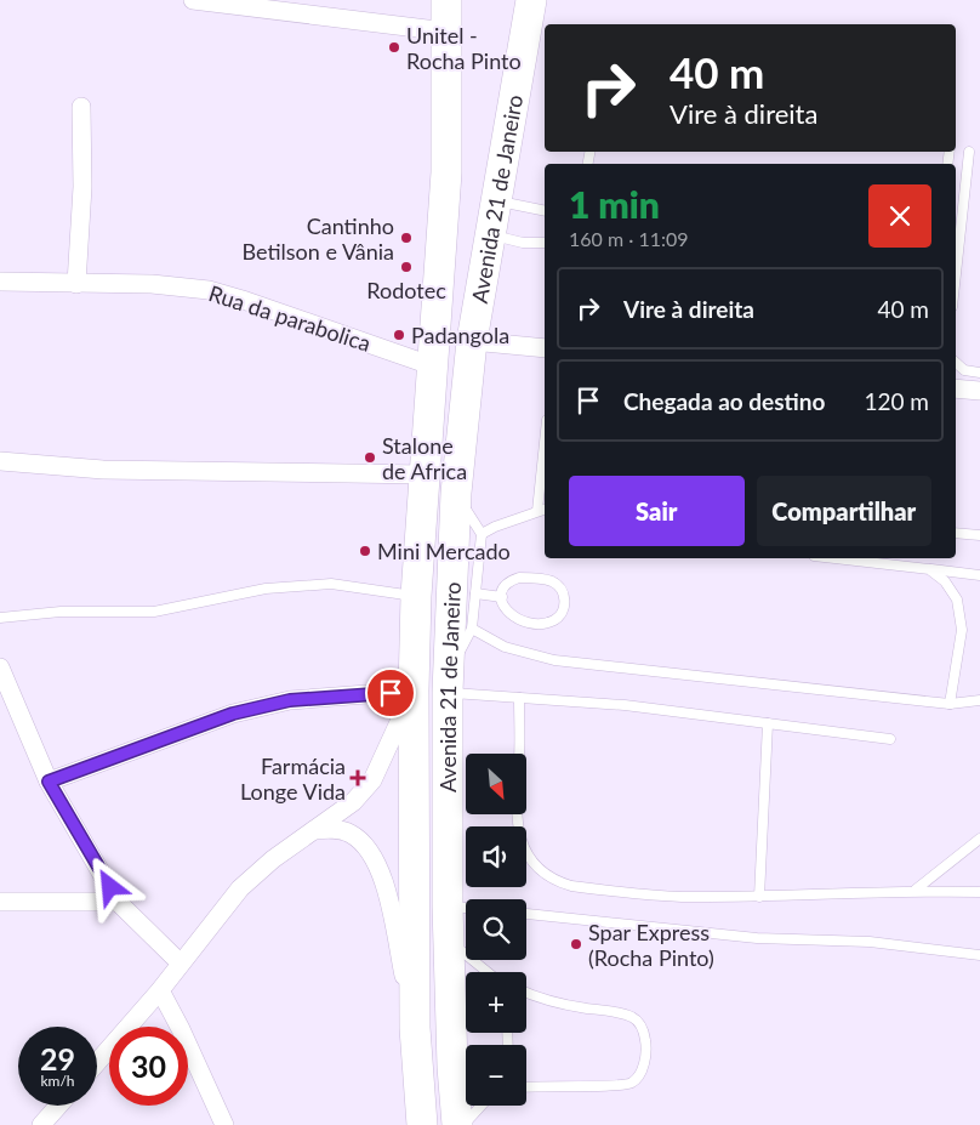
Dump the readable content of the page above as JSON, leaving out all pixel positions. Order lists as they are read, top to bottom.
{
  "streets": {
    "main road": ["Avenida 21 de Janeiro"],
    "street": ["Rua da parabolica"]
  },
  "crossings": [
    ["Avenida 21 de Janeiro", "Rua da parabolica"]
  ],
  "places": {
    "other": [
      "Unitel - Rocha Pinto",
      "Cantinho Betilson e Vânia",
      "Rodotec",
      "Padangola",
      "Stalone de Africa",
      "Mini Mercado",
      "Spar Express (Rocha Pinto)"
    ],
    "health": ["Farmácia Longe Vida"]
  },
  "north": "bottom right",
  "page": {
    "turn": ["40 m", "Vire à direita"],
    "heading": ["1 min", "160 m · 11:09"],
    "list": [
      {
        "name": "Vire à direita",
        "value": "40 m"
      },
      {
        "name": "Chegada ao destino",
        "value": "120 m"
      }
    ],
    "buttons": ["Sair", "Compartilhar"],
    "map_buttons": ["+", "−"],
    "speed": "29 km/h",
    "limit": "30"
  }
}
